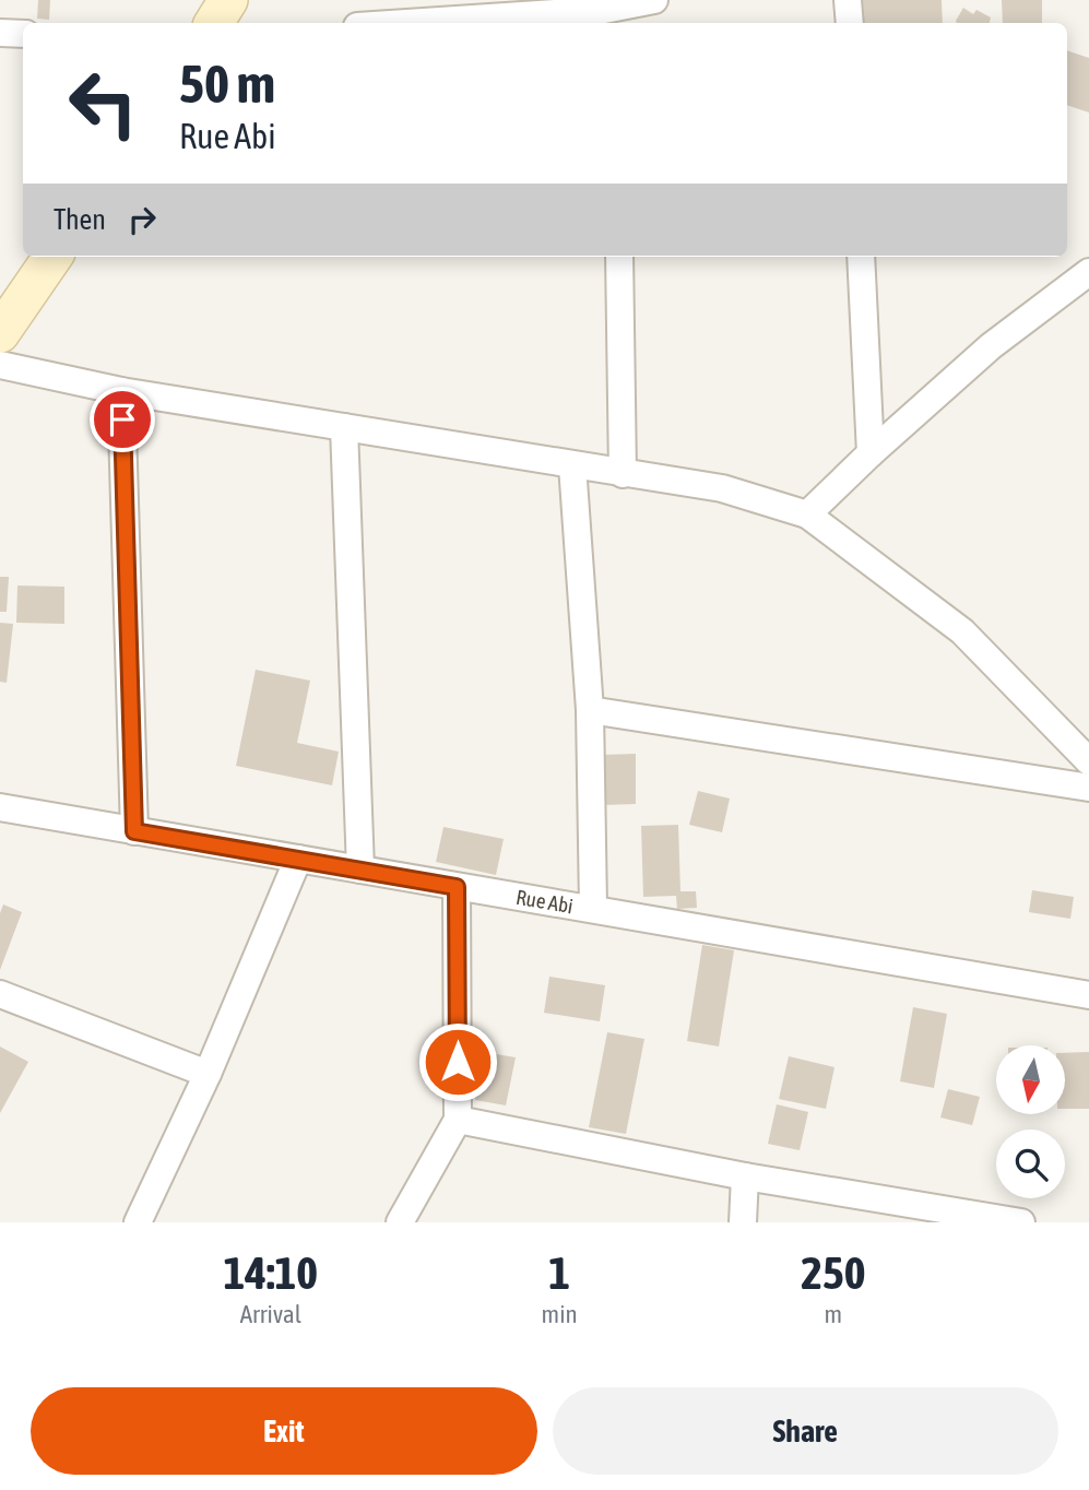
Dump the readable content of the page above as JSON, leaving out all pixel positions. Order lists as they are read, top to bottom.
{
  "streets": {
    "street": ["Rue Abi"]
  },
  "north": "bottom",
  "page": {
    "turn": ["50 m", "Rue Abi"],
    "then": "Then",
    "eta": [
      "14:10",
      "Arrival",
      "1",
      "min",
      "250",
      "m"
    ],
    "buttons": ["Exit", "Share"]
  }
}
